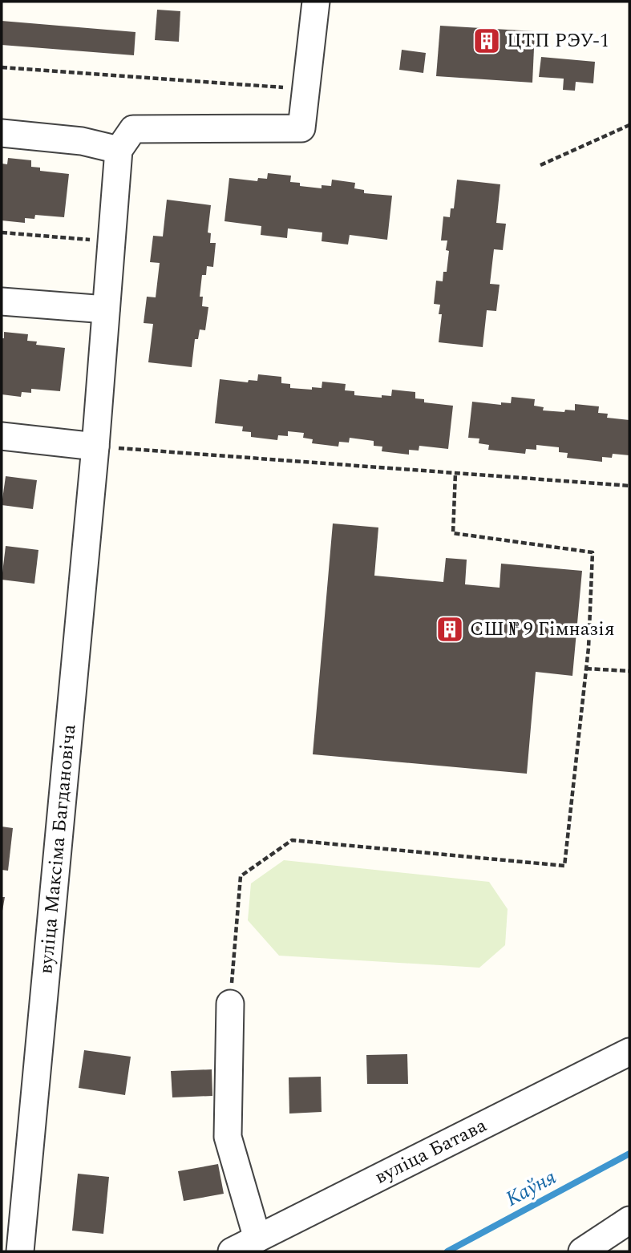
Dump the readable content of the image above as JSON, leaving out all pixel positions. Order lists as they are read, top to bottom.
{
  "streets": {
    "street": ["вуліца Максіма Багдановіча", "вуліца Батава"]
  },
  "water": ["Каўня"],
  "places": {
    "building": ["ЦТП РЭУ-1", "СШ № 9 Гімназія"]
  }
}
